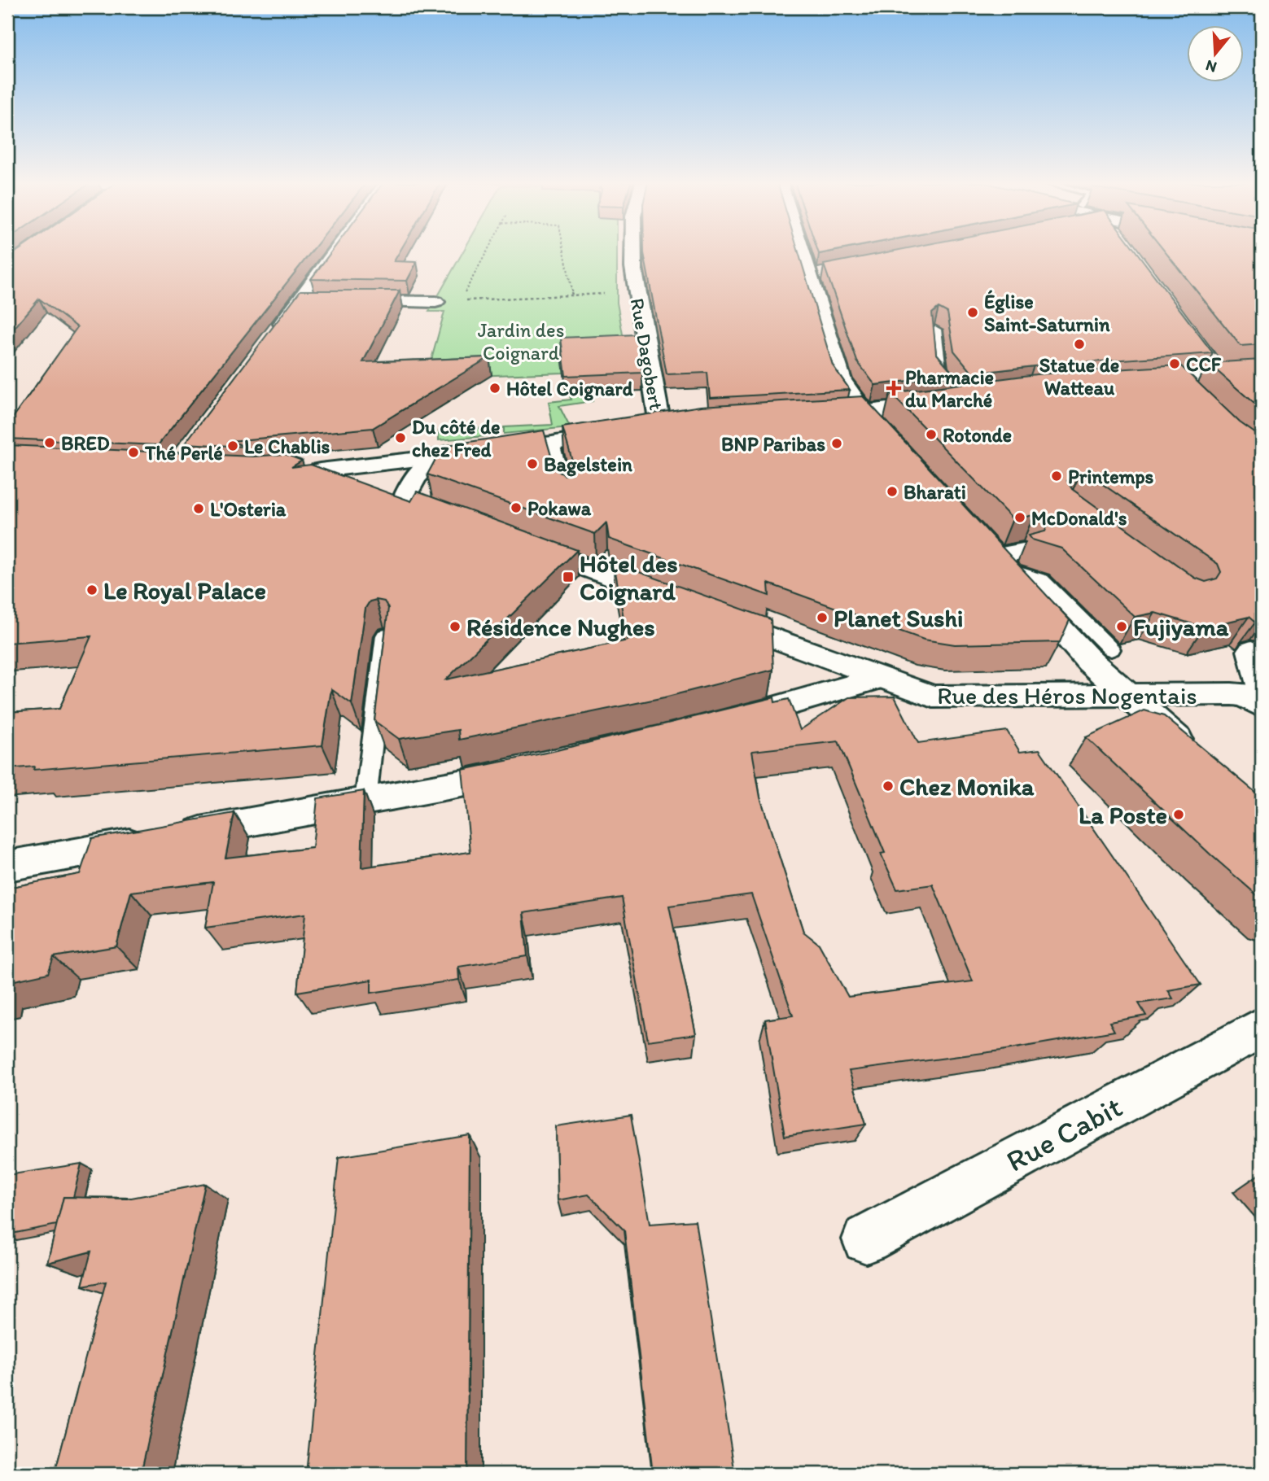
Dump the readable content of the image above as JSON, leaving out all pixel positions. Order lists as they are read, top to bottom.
{
  "streets": {
    "street": ["Rue Dagobert", "Rue des Héros Nogentais", "Rue Cabit"]
  },
  "parks": ["Jardin des Coignard"],
  "places": {
    "other": [
      "Église Saint-Saturnin",
      "Statue de Watteau",
      "CCF",
      "Hôtel Coignard",
      "Rotonde",
      "Du côté de chez Fred",
      "BRED",
      "BNP Paribas",
      "Le Chablis",
      "Thé Perlé",
      "Bagelstein",
      "Printemps",
      "Bharati",
      "Pokawa",
      "L'Osteria",
      "McDonald's",
      "Le Royal Palace",
      "Planet Sushi",
      "Résidence Nughes",
      "Fujiyama",
      "Chez Monika",
      "La Poste"
    ],
    "health": ["Pharmacie du Marché"],
    "transit": ["Hôtel des Coignard"]
  },
  "north": "bottom"
}
